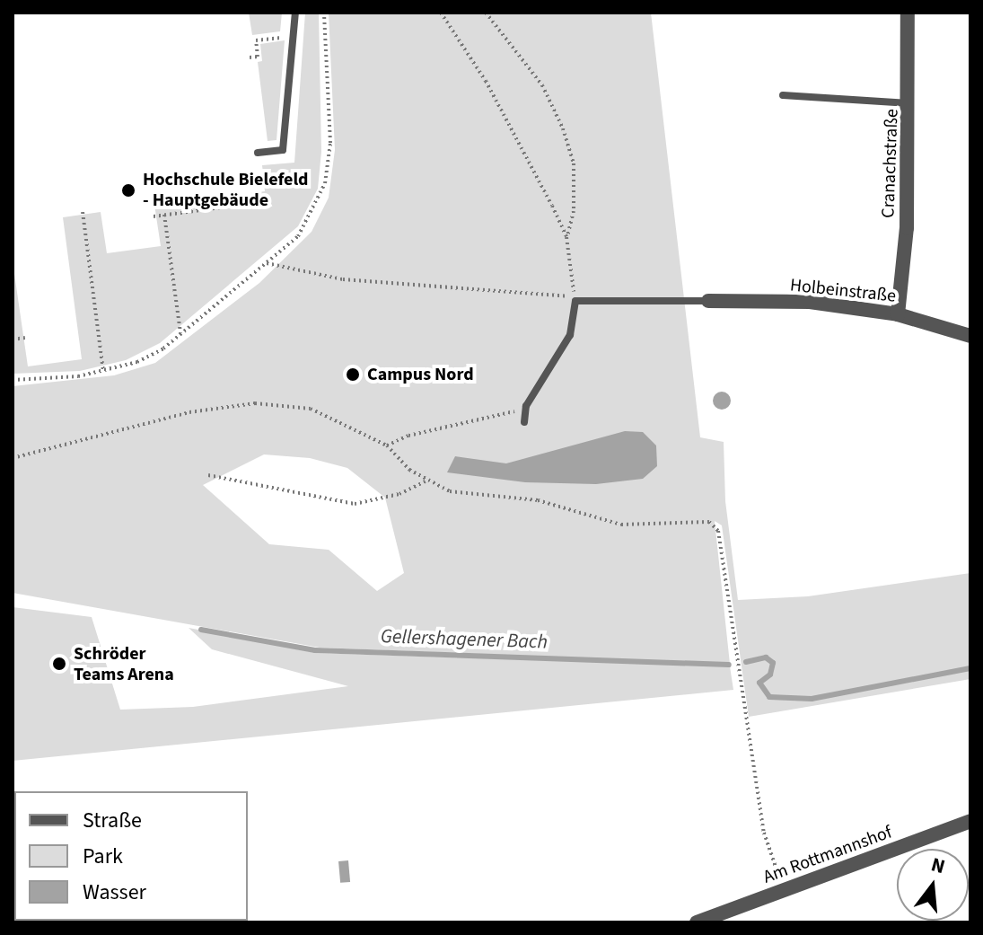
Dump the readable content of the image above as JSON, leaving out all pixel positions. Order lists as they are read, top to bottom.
{
  "streets": {
    "street": ["Cranachstraße", "Holbeinstraße", "Am Rottmannshof"]
  },
  "crossings": [
    ["Cranachstraße", "Holbeinstraße"]
  ],
  "water": ["Gellershagener Bach"],
  "places": ["Hochschule Bielefeld - Hauptgebäude", "Campus Nord", "Schröder Teams Arena"],
  "legend": ["Straße", "Park", "Wasser"],
  "north": "top"
}
